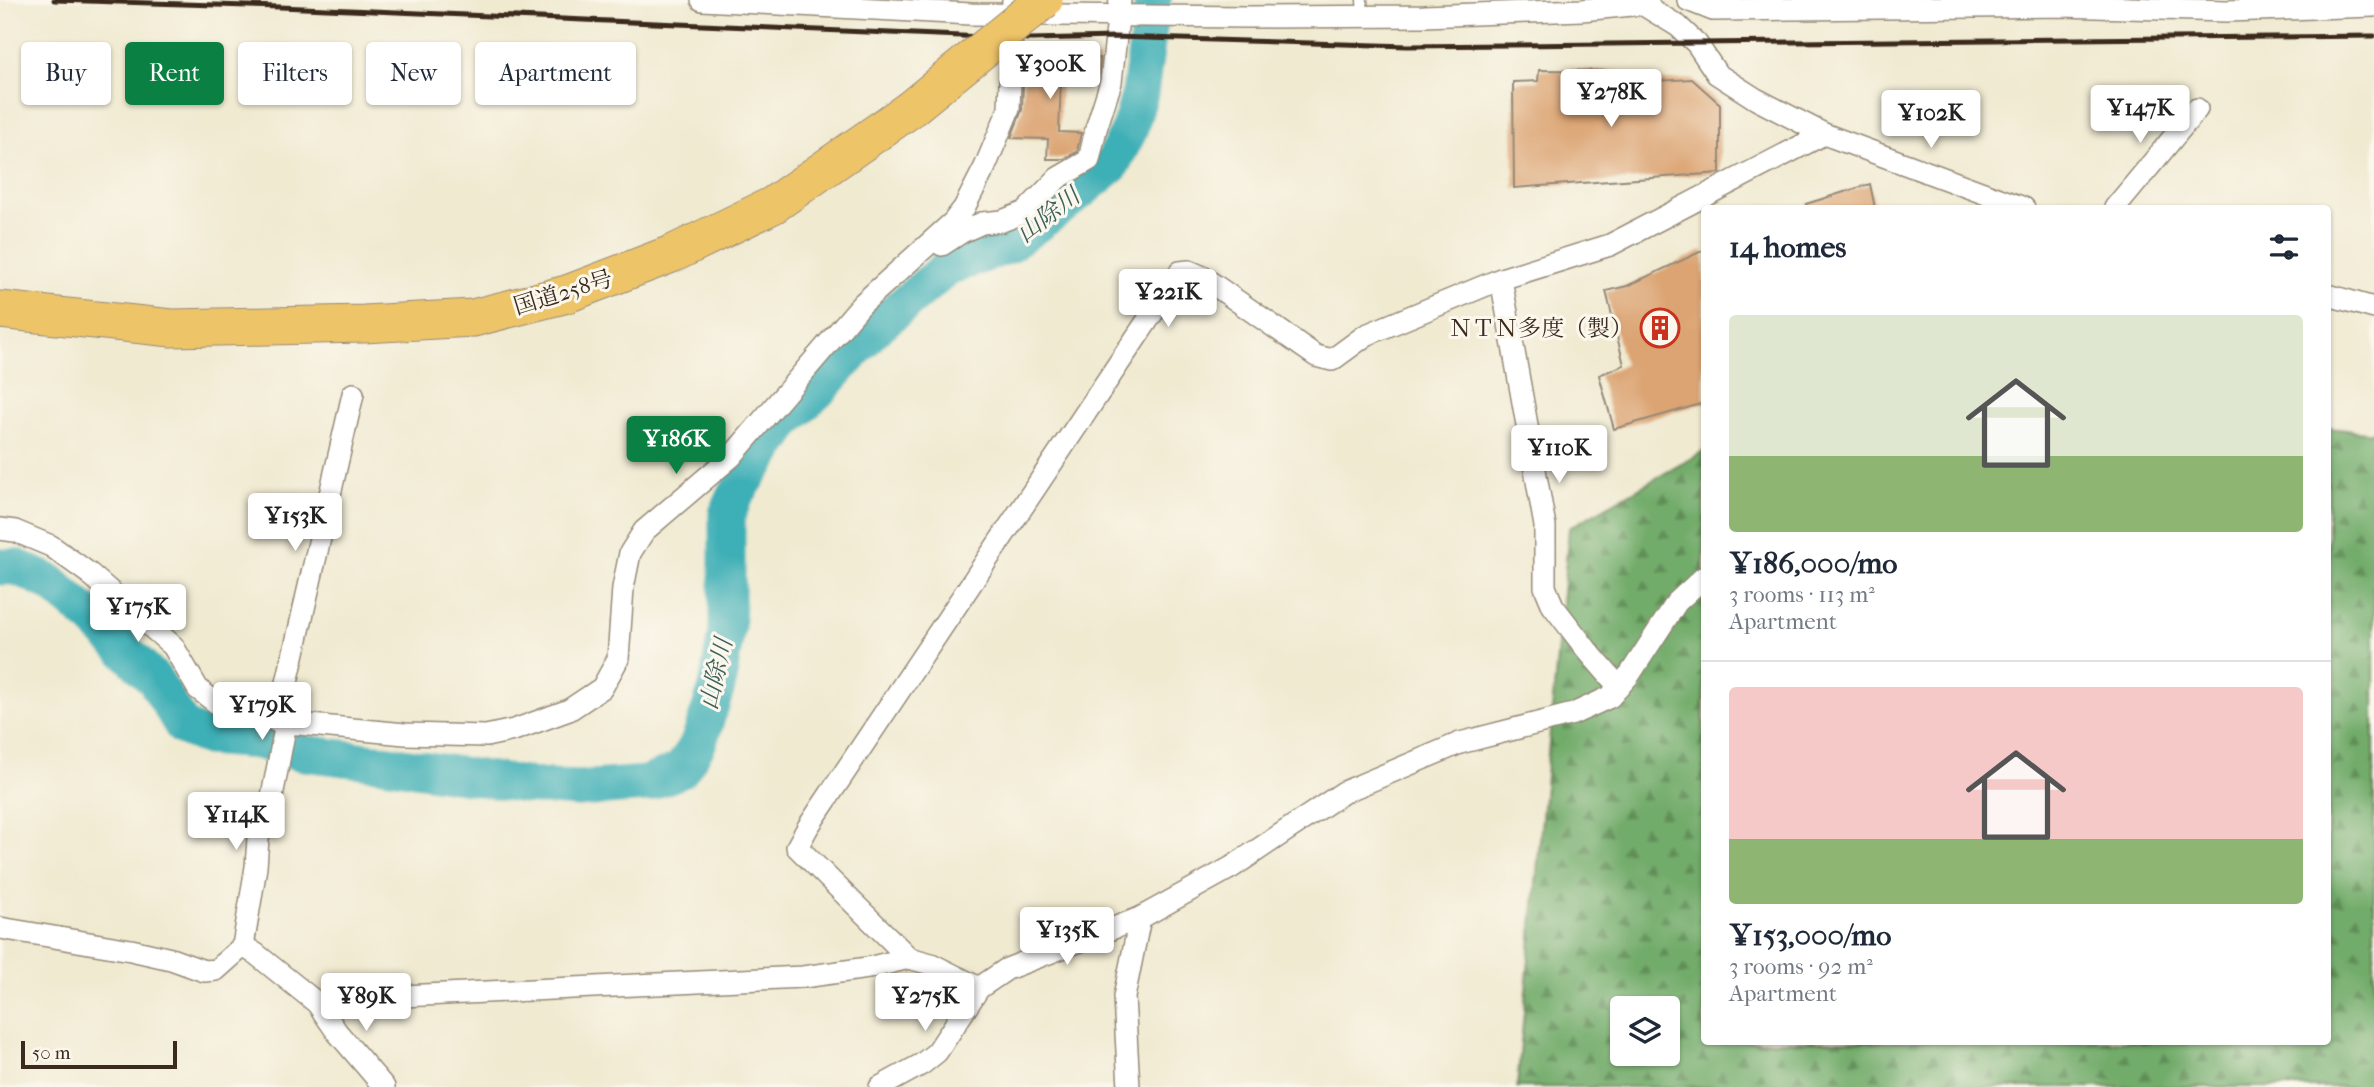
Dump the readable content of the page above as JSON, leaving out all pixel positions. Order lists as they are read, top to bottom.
{
  "streets": {
    "highway": ["国道258号"]
  },
  "water": ["山除川"],
  "places": {
    "building": ["ＮＴＮ多度（製）"]
  },
  "scale_bar": "50 m",
  "page": {
    "price": [
      "¥300K",
      "¥278K",
      "¥147K",
      "¥102K",
      "¥221K",
      "¥186K",
      "¥110K",
      "¥153K",
      "¥175K",
      "¥179K",
      "¥114K",
      "¥135K",
      "¥89K",
      "¥275K"
    ],
    "chip": [
      "Buy",
      "Rent",
      "Filters",
      "New",
      "Apartment"
    ],
    "heading": "14 homes",
    "list": [
      {
        "name": "¥186,000/mo",
        "note": "3 rooms · 113 m² · Apartment"
      },
      {
        "name": "¥153,000/mo",
        "note": "3 rooms · 92 m² · Apartment"
      }
    ],
    "scale": "50 m"
  }
}
